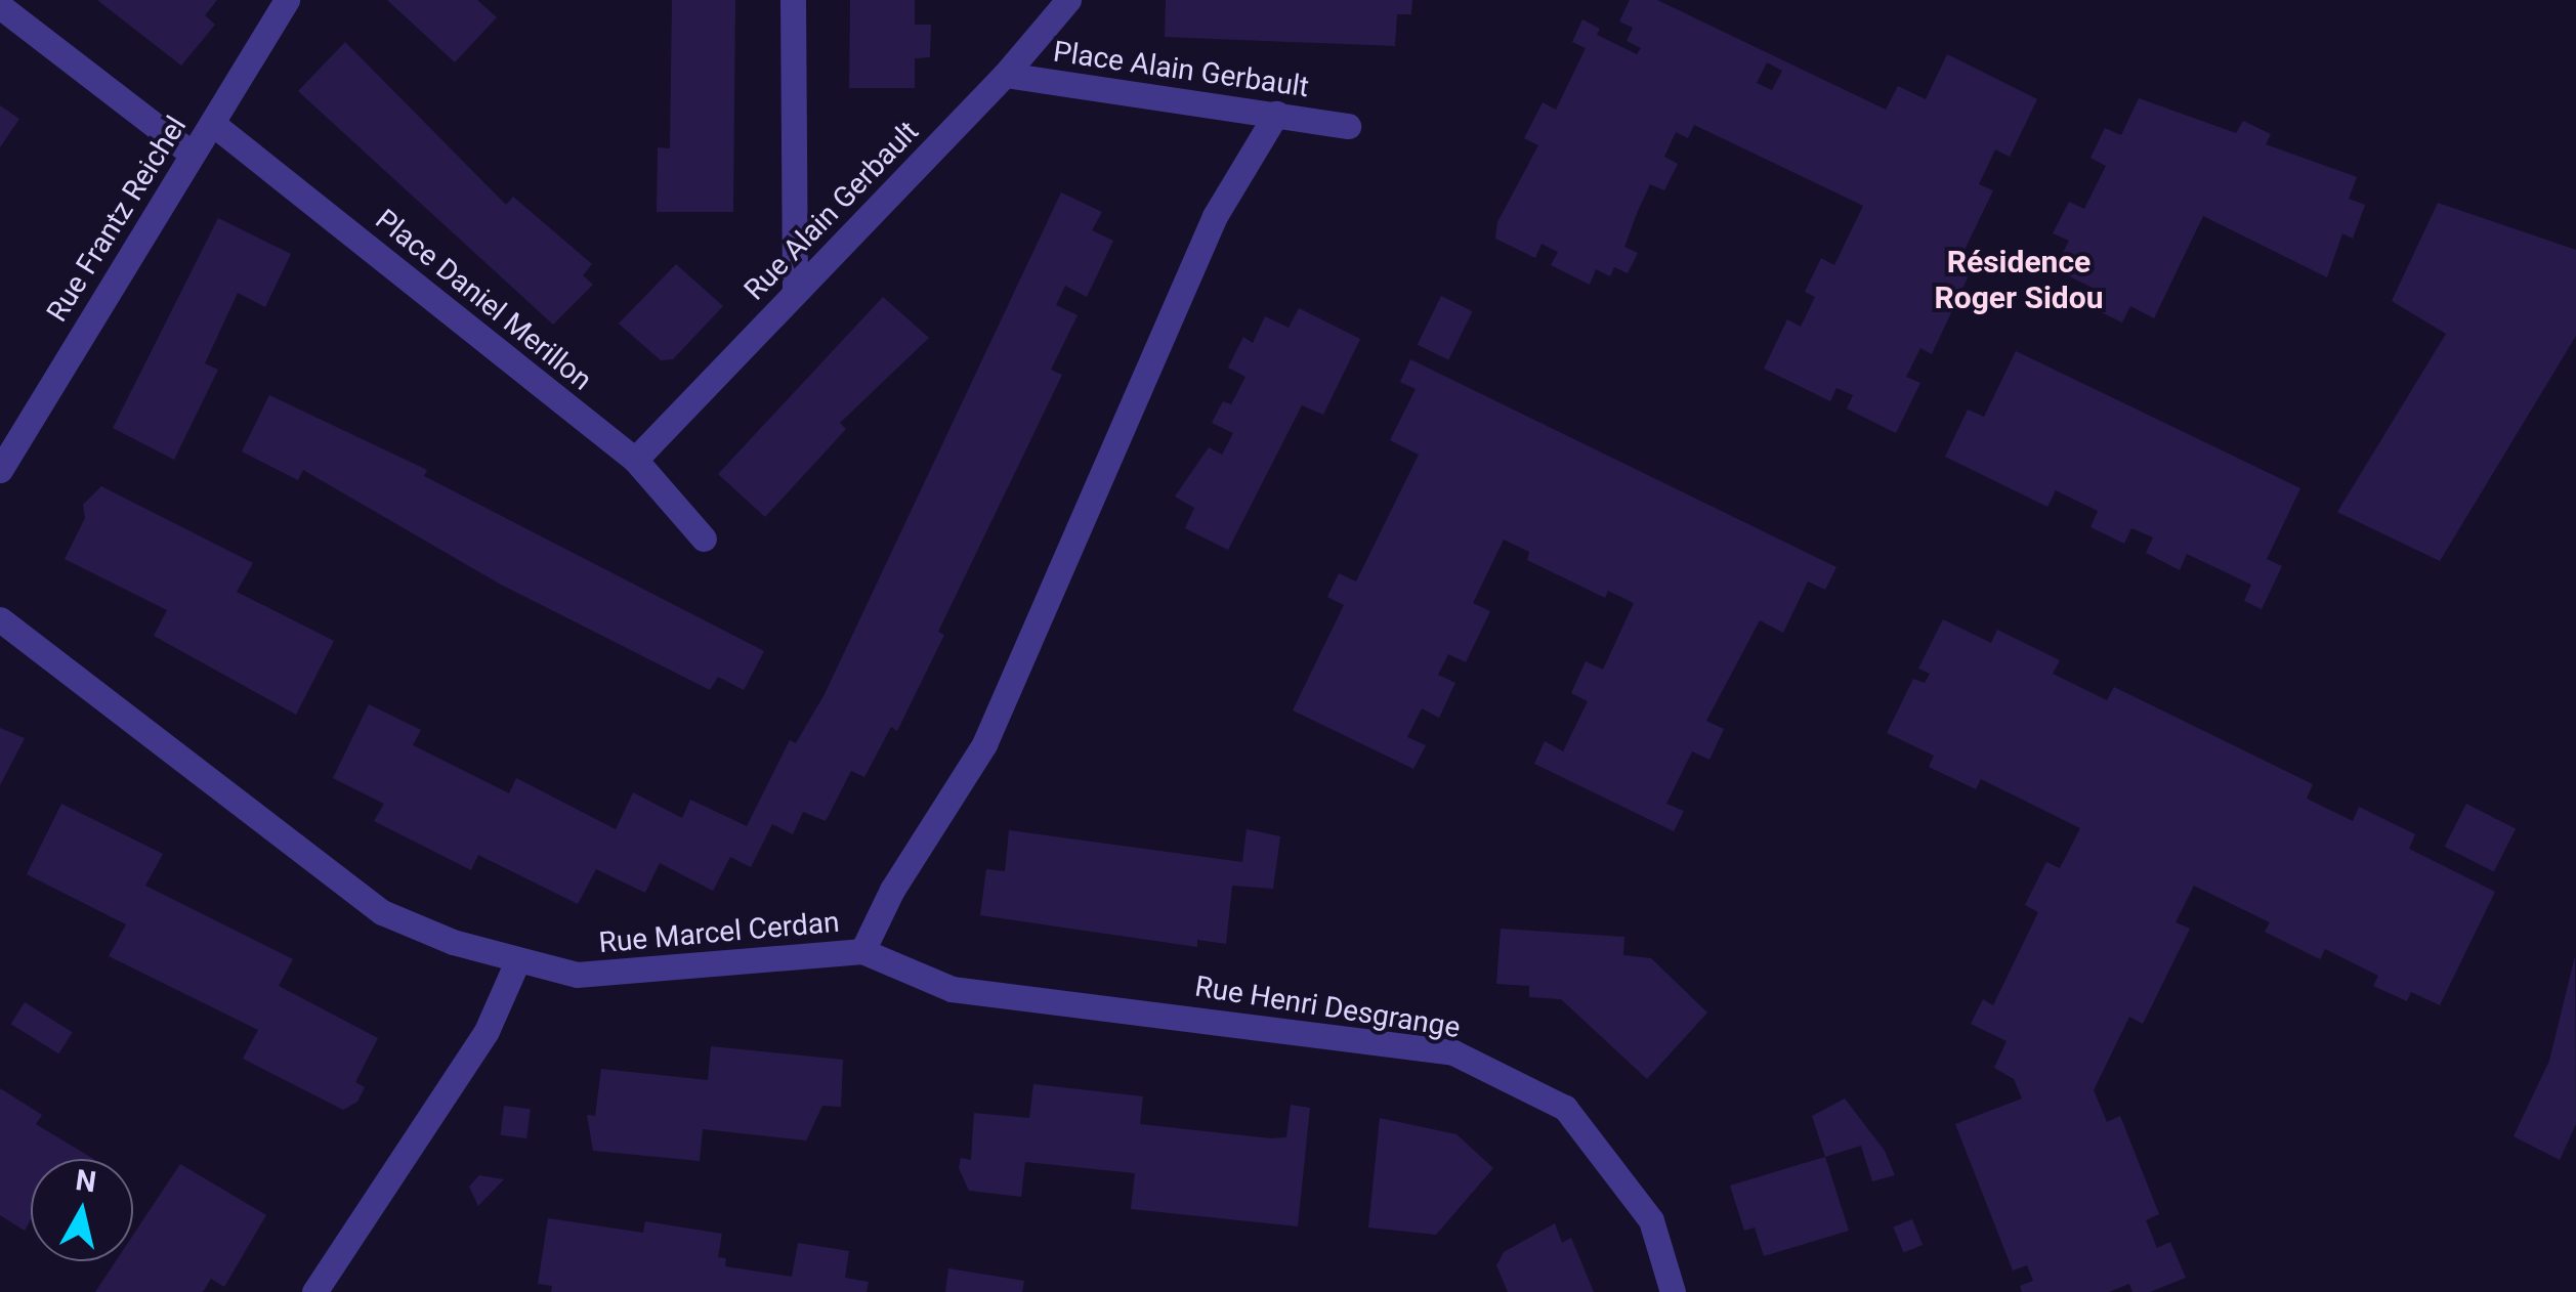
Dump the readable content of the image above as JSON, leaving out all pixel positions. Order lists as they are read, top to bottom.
{
  "streets": {
    "street": [
      "Place Alain Gerbault",
      "Rue Alain Gerbault",
      "Rue Frantz Reichel",
      "Place Daniel Merillon",
      "Rue Marcel Cerdan",
      "Rue Henri Desgrange"
    ]
  },
  "crossings": [
    ["Place Alain Gerbault", "Rue Alain Gerbault"],
    ["Place Alain Gerbault", "Rue Marcel Cerdan"],
    ["Rue Alain Gerbault", "Place Daniel Merillon"],
    ["Rue Frantz Reichel", "Place Daniel Merillon"],
    ["Rue Marcel Cerdan", "Rue Henri Desgrange"]
  ],
  "districts": ["Résidence Roger Sidou"],
  "north": "top"
}
